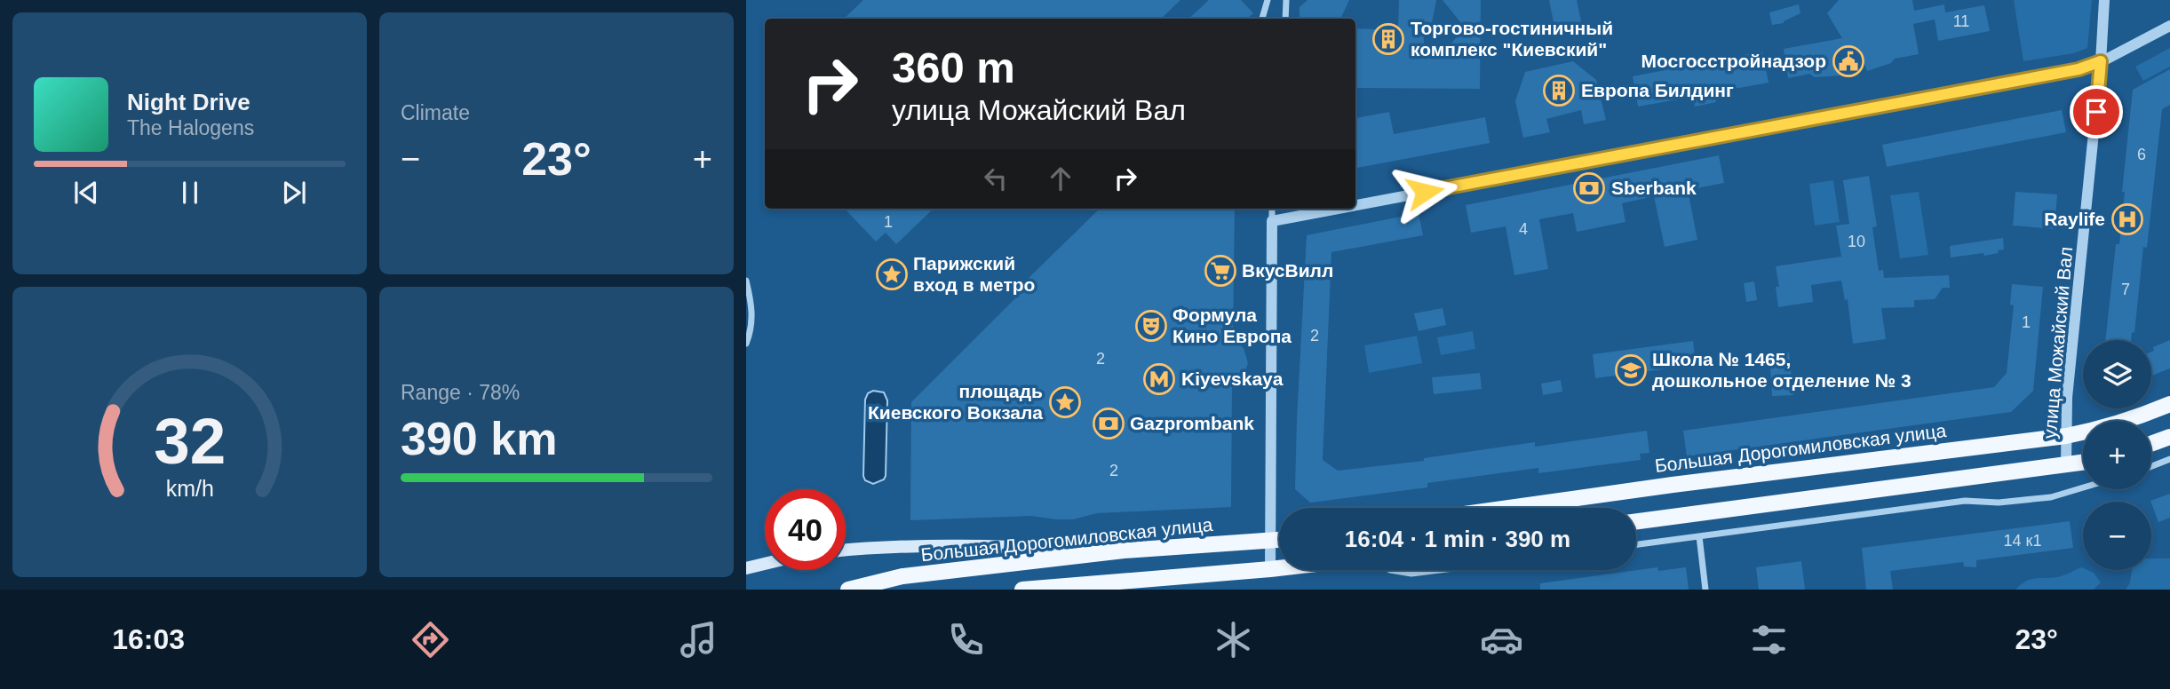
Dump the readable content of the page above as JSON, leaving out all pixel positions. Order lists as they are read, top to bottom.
{
  "streets": {
    "main road": ["Большая Дорогомиловская улица"],
    "street": ["улица Можайский Вал"]
  },
  "crossings": [
    ["улица Можайский Вал", "Большая Дорогомиловская улица"]
  ],
  "places": {
    "building": ["Торгово-гостиничный комплекс \"Киевский\"", "Европа Билдинг"],
    "public building": ["Мосгосстройнадзор"],
    "bank": ["Sberbank", "Gazprombank"],
    "hospital": ["Raylife"],
    "supermarket": ["ВкусВилл"],
    "place": ["Парижский вход в метро", "площадь Киевского Вокзала"],
    "theatre": ["Формула Кино Европа"],
    "school or university": ["Школа № 1465, дошкольное отделение № 3"],
    "metro station": ["Kiyevskaya"]
  },
  "house_numbers": [
    "11",
    "6",
    "1",
    "4",
    "10",
    "7",
    "1",
    "2",
    "2",
    "2",
    "14 к1"
  ],
  "page": {
    "tile": [
      "Climate",
      ["Range · 78%", "390 km"]
    ],
    "turn": ["360 m", "улица Можайский Вал"],
    "song": ["Night Drive", "The Halogens"],
    "heat": ["−", "23°", "+"],
    "map_buttons": ["+", "−"],
    "limit": "40",
    "trip": "16:04 · 1 min · 390 m",
    "tabs": ["16:03", "23°"],
    "gauge": ["32", "km/h"]
  }
}
